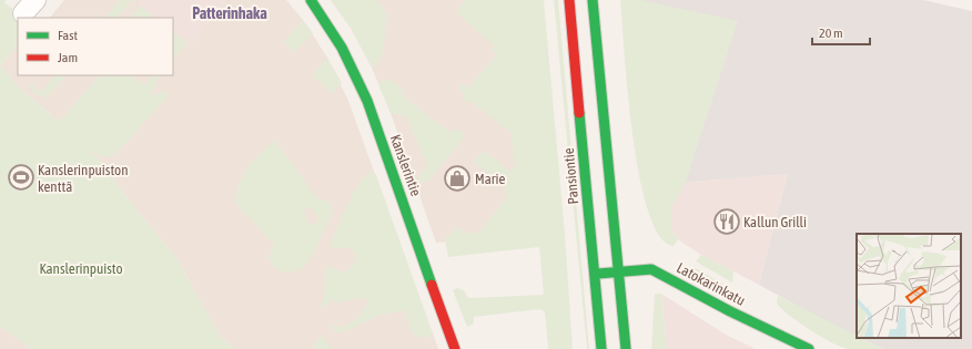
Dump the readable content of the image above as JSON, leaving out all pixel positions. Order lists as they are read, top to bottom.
{
  "streets": {
    "main road": ["Kanslerintie", "Pansiontie", "Latokarinkatu"]
  },
  "crossings": [
    ["Pansiontie", "Latokarinkatu"]
  ],
  "districts": ["Patterinhaka"],
  "parks": ["Kanslerinpuisto"],
  "places": {
    "sports": ["Kanslerinpuiston kenttä"],
    "shop": ["Marie"],
    "restaurant": ["Kallun Grilli"]
  },
  "legend": ["Fast", "Jam"],
  "scale_bar": "20 m"
}
